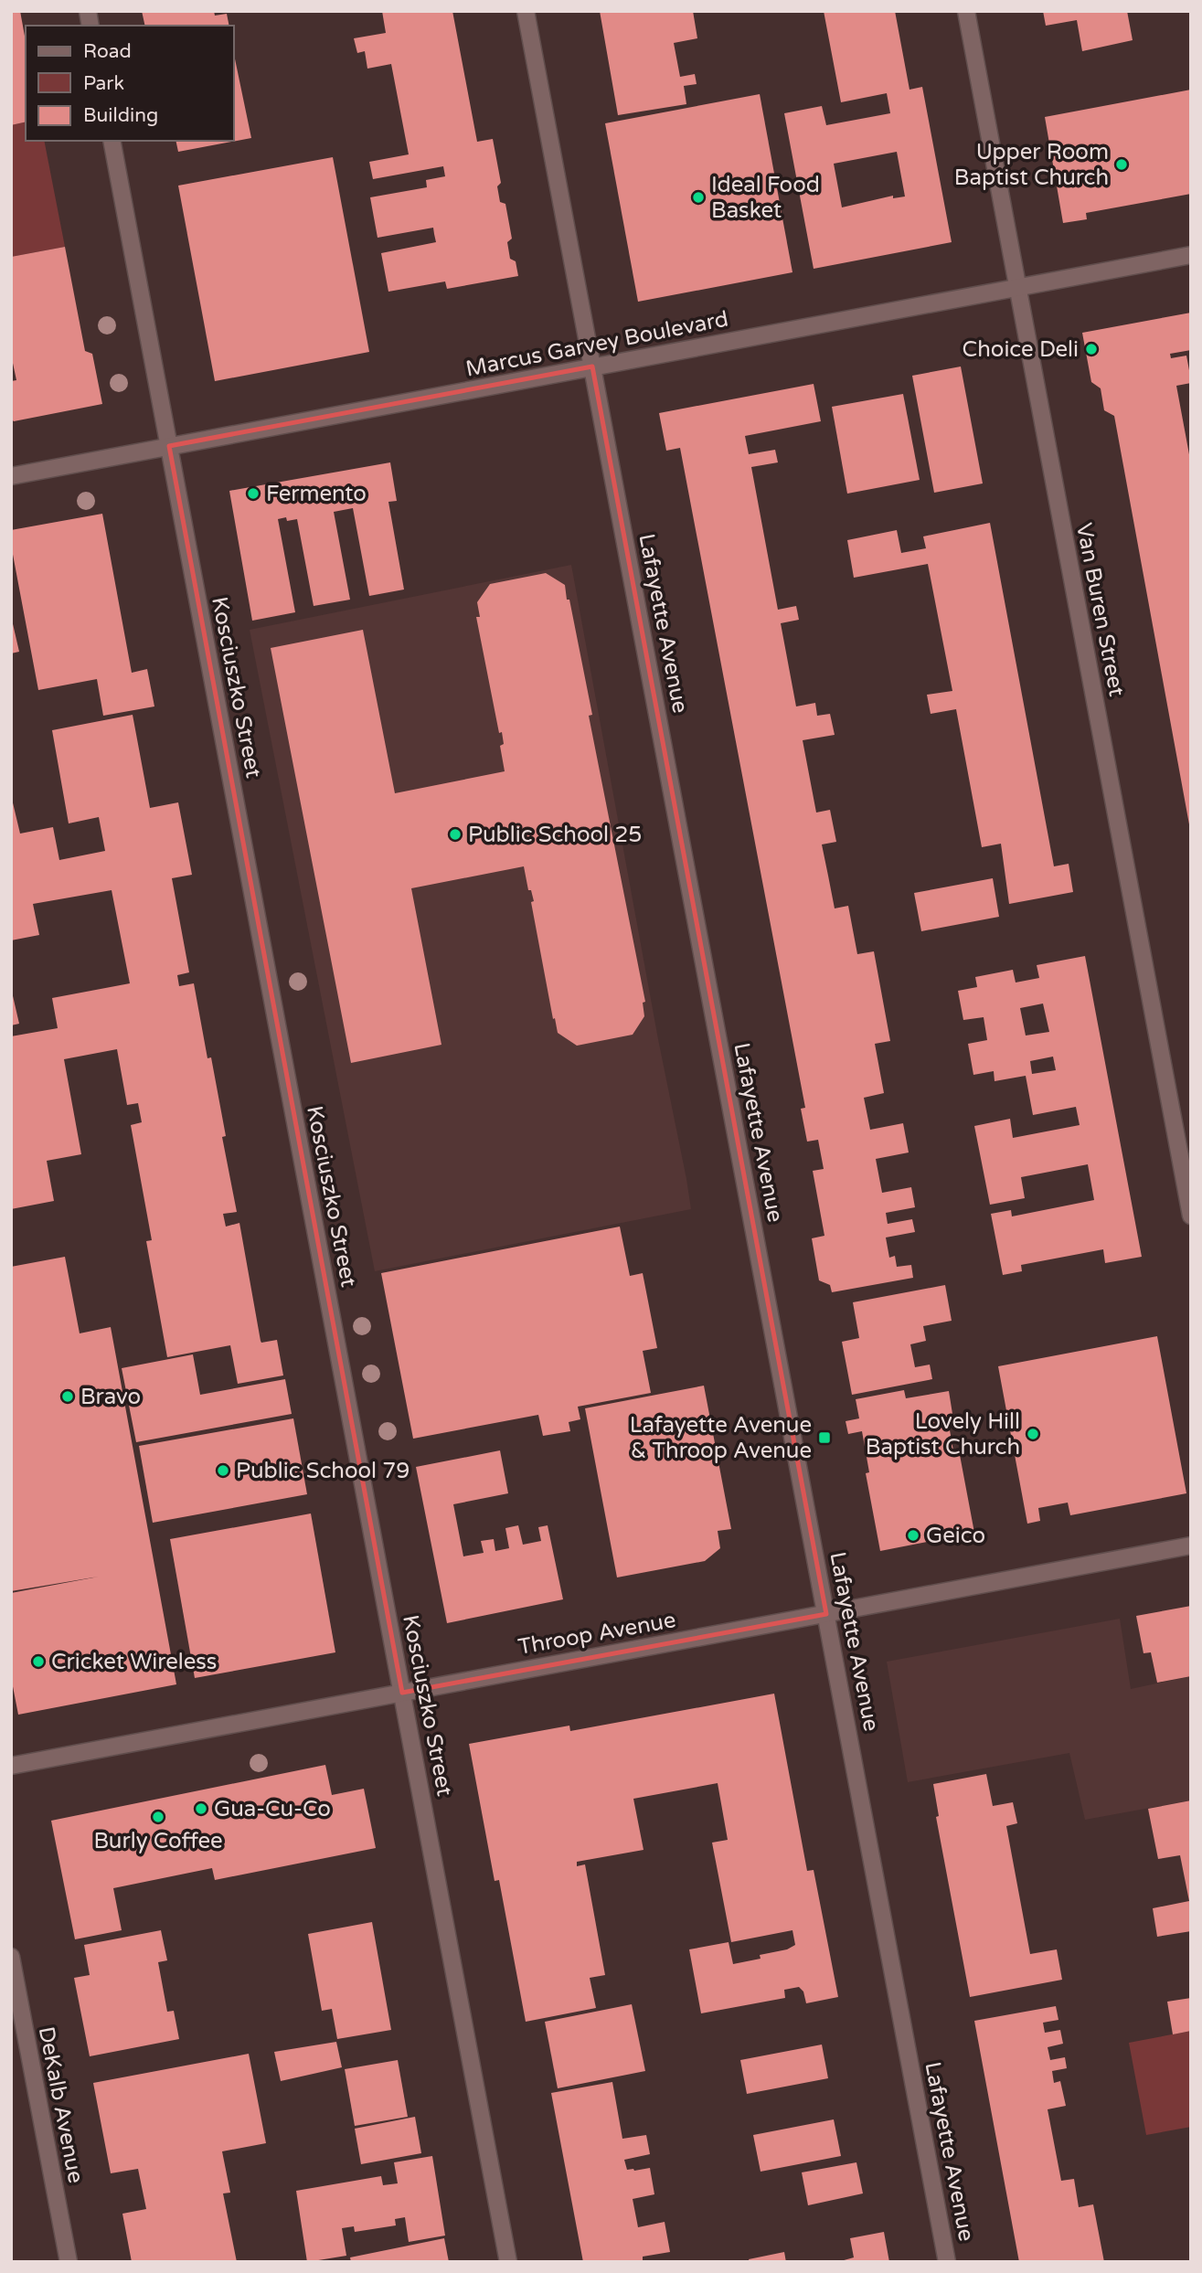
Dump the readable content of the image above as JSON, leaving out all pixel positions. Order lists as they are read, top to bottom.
{
  "streets": {
    "street": [
      "Marcus Garvey Boulevard",
      "Van Buren Street",
      "Lafayette Avenue",
      "Kosciuszko Street",
      "Throop Avenue",
      "DeKalb Avenue"
    ]
  },
  "crossings": [
    ["Marcus Garvey Boulevard", "Van Buren Street"],
    ["Marcus Garvey Boulevard", "Lafayette Avenue"],
    ["Marcus Garvey Boulevard", "Kosciuszko Street"],
    ["Lafayette Avenue", "Throop Avenue"],
    ["Kosciuszko Street", "Throop Avenue"]
  ],
  "places": {
    "other": [
      "Upper Room Baptist Church",
      "Ideal Food Basket",
      "Choice Deli",
      "Fermento",
      "Public School 25",
      "Bravo",
      "Lovely Hill Baptist Church",
      "Public School 79",
      "Geico",
      "Cricket Wireless",
      "Gua-Cu-Co",
      "Burly Coffee"
    ],
    "transit": ["Lafayette Avenue & Throop Avenue"]
  },
  "legend": ["Road", "Park", "Building"]
}
